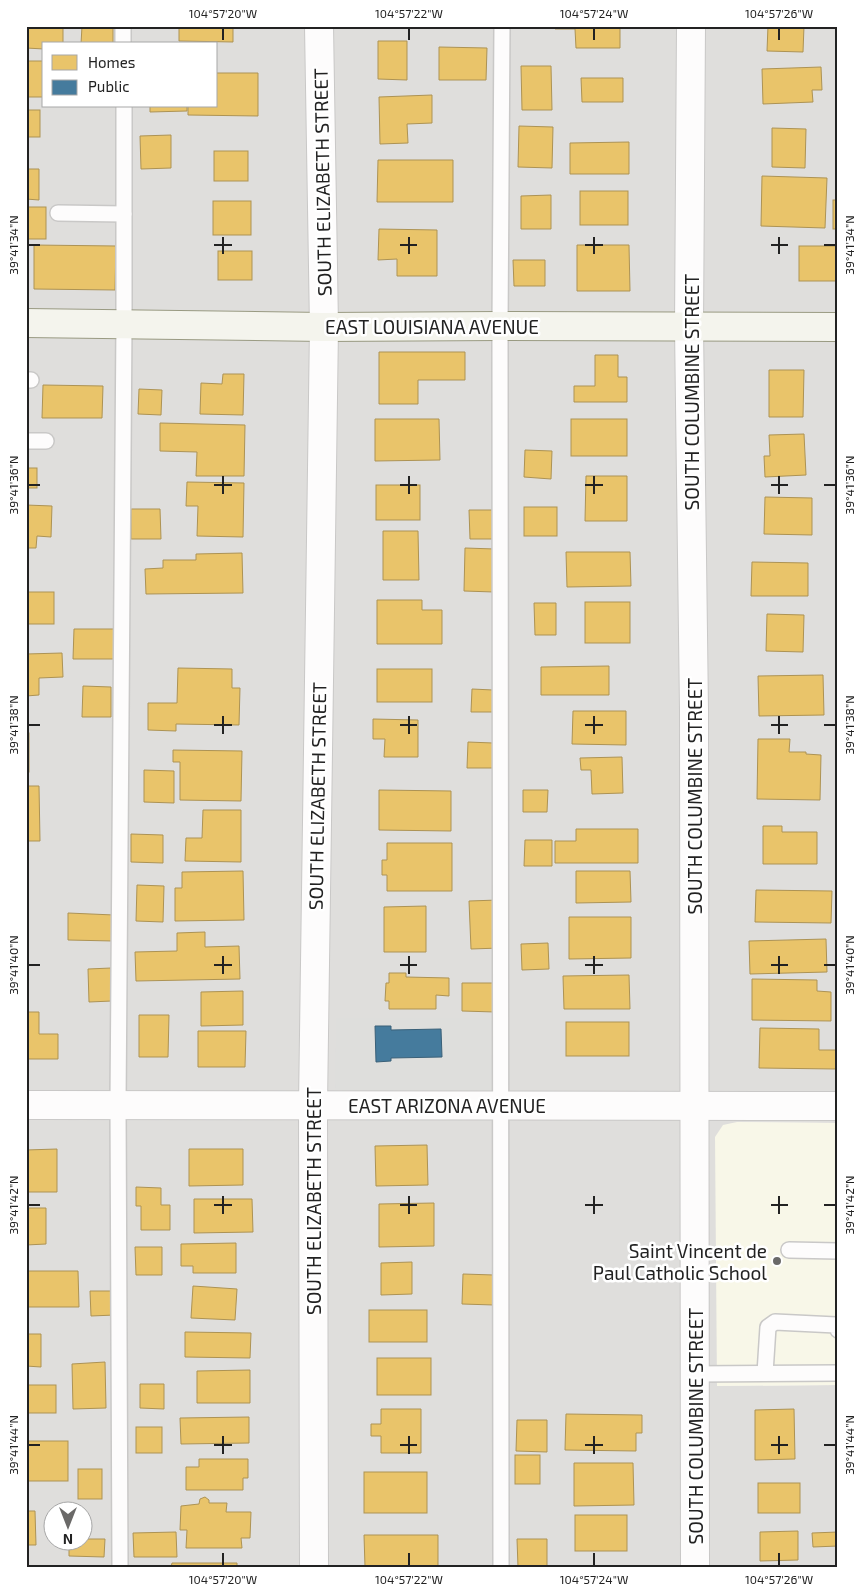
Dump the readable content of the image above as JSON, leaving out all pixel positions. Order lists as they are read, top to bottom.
{
  "streets": {
    "street": [
      "SOUTH ELIZABETH STREET",
      "EAST LOUISIANA AVENUE",
      "SOUTH COLUMBINE STREET",
      "EAST ARIZONA AVENUE"
    ]
  },
  "crossings": [
    ["SOUTH ELIZABETH STREET", "EAST LOUISIANA AVENUE"],
    ["SOUTH ELIZABETH STREET", "EAST ARIZONA AVENUE"],
    ["EAST LOUISIANA AVENUE", "SOUTH COLUMBINE STREET"],
    ["SOUTH COLUMBINE STREET", "EAST ARIZONA AVENUE"]
  ],
  "places": ["Saint Vincent de Paul Catholic School"],
  "legend": ["Homes", "Public"],
  "north": "bottom",
  "coordinates": [
    "104°57'20\"W",
    "104°57'22\"W",
    "104°57'24\"W",
    "104°57'26\"W",
    "39°41'34\"N",
    "39°41'36\"N",
    "39°41'38\"N",
    "39°41'40\"N",
    "39°41'42\"N",
    "39°41'44\"N"
  ]
}
